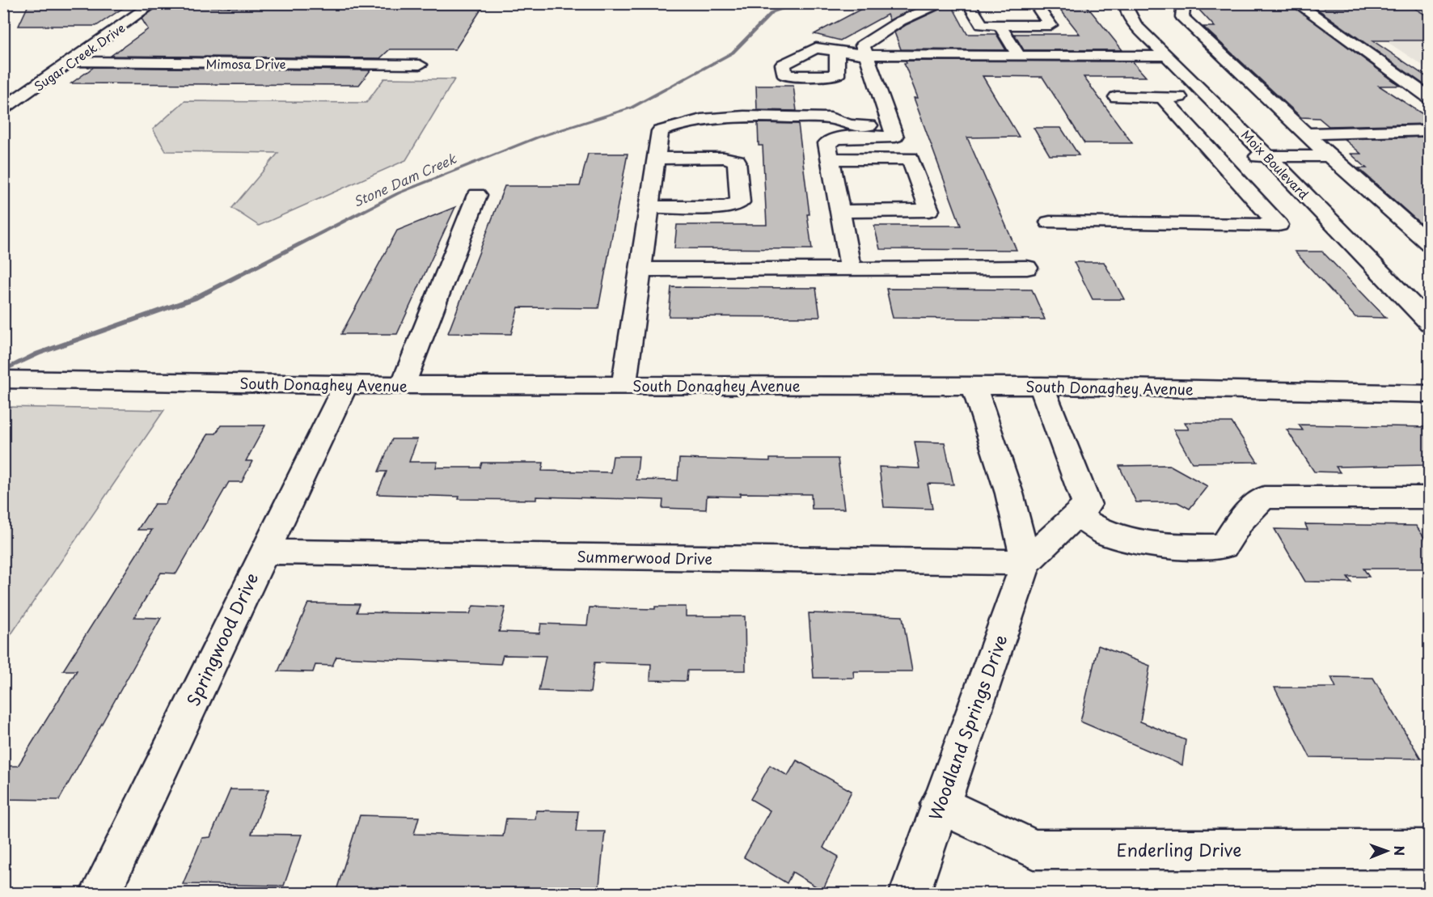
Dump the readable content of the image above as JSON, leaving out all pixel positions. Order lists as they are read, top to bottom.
{
  "streets": {
    "street": [
      "Sugar Creek Drive",
      "Mimosa Drive",
      "Moix Boulevard",
      "South Donaghey Avenue",
      "Summerwood Drive",
      "Springwood Drive",
      "Woodland Springs Drive",
      "Enderling Drive"
    ]
  },
  "crossings": [
    ["Sugar Creek Drive", "Mimosa Drive"],
    ["South Donaghey Avenue", "Springwood Drive"],
    ["South Donaghey Avenue", "Woodland Springs Drive"],
    ["Summerwood Drive", "Springwood Drive"],
    ["Summerwood Drive", "Woodland Springs Drive"],
    ["Woodland Springs Drive", "Enderling Drive"]
  ],
  "water": ["Stone Dam Creek"],
  "north": "right"
}
